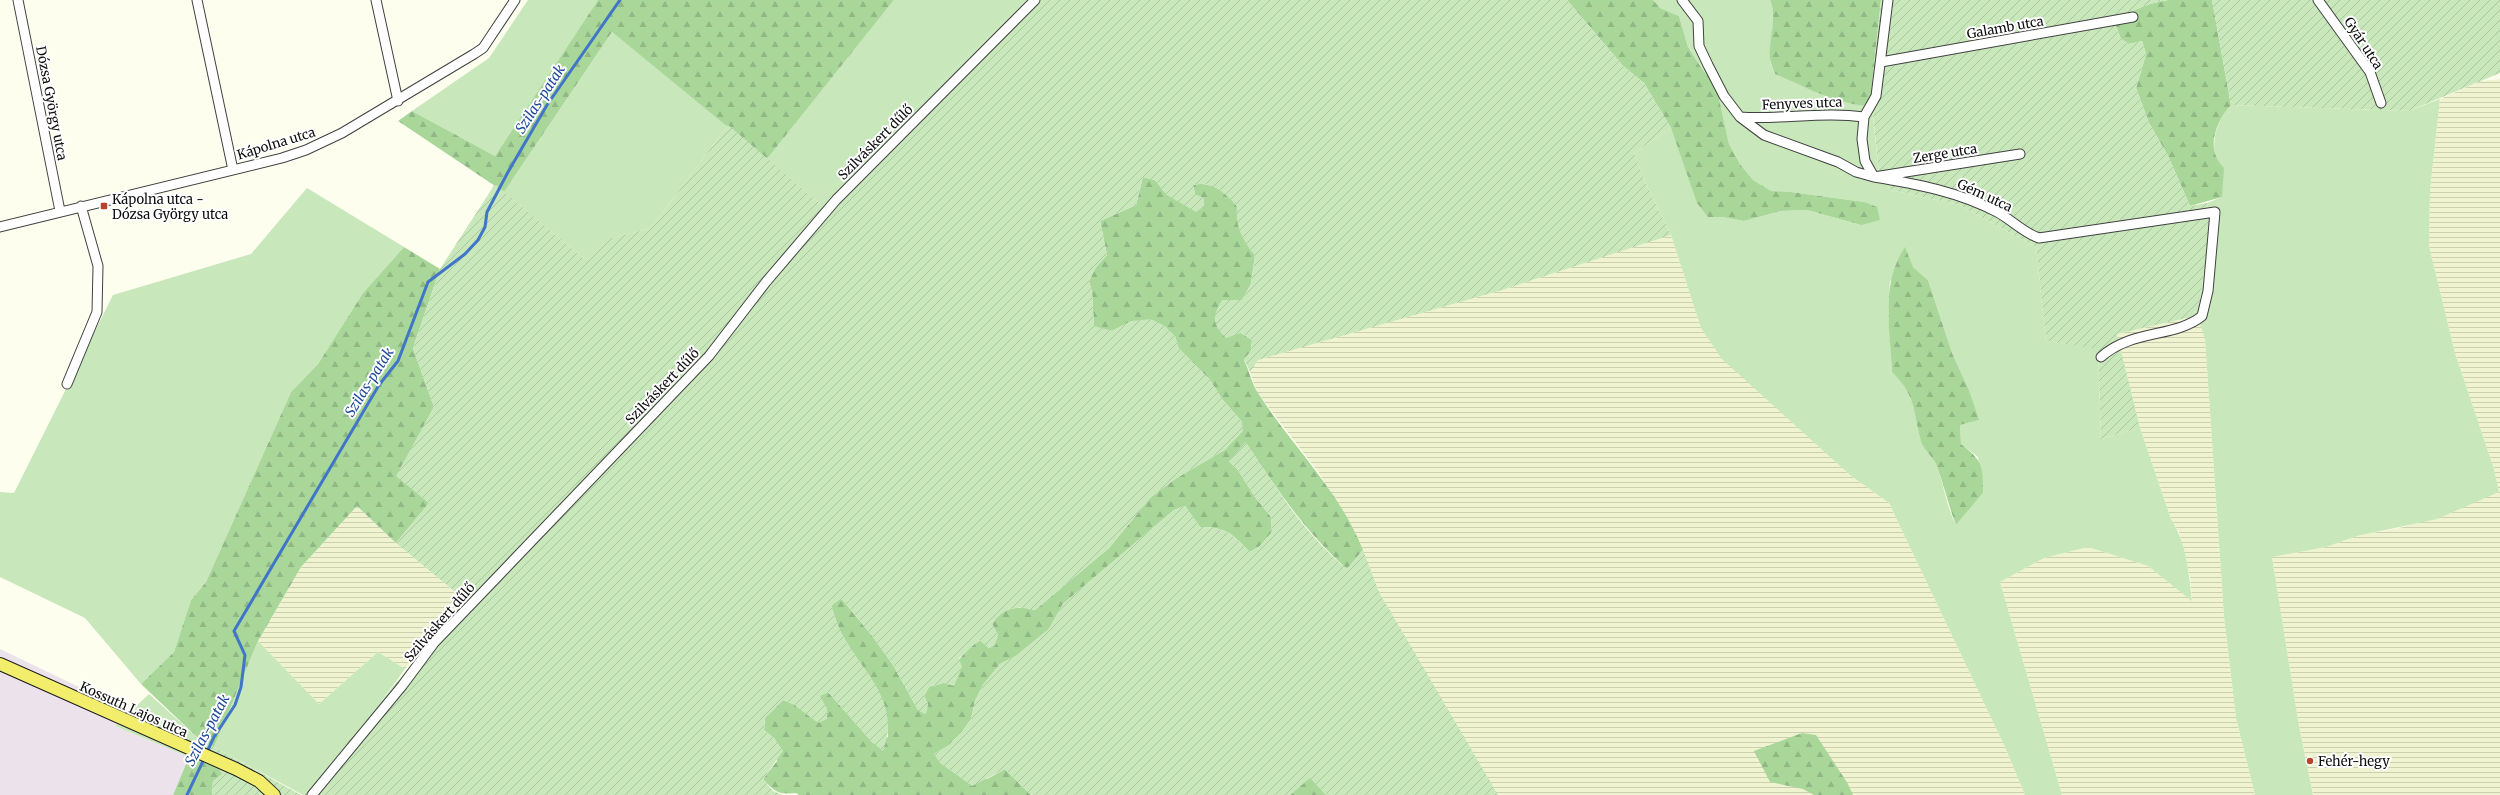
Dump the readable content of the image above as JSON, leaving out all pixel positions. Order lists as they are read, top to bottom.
{
  "streets": {
    "main road": ["Kossuth Lajos utca"],
    "street": [
      "Galamb utca",
      "Gyár utca",
      "Dózsa György utca",
      "Fenyves utca",
      "Szilváskert dűlő",
      "Kápolna utca",
      "Zerge utca",
      "Gém utca"
    ]
  },
  "crossings": [
    ["Dózsa György utca", "Kápolna utca"],
    ["Fenyves utca", "Zerge utca"],
    ["Fenyves utca", "Gém utca"],
    ["Zerge utca", "Gém utca"]
  ],
  "water": ["Szilas-patak"],
  "places": {
    "transit": ["Kápolna utca - Dózsa György utca"],
    "other": ["Fehér-hegy"]
  }
}
